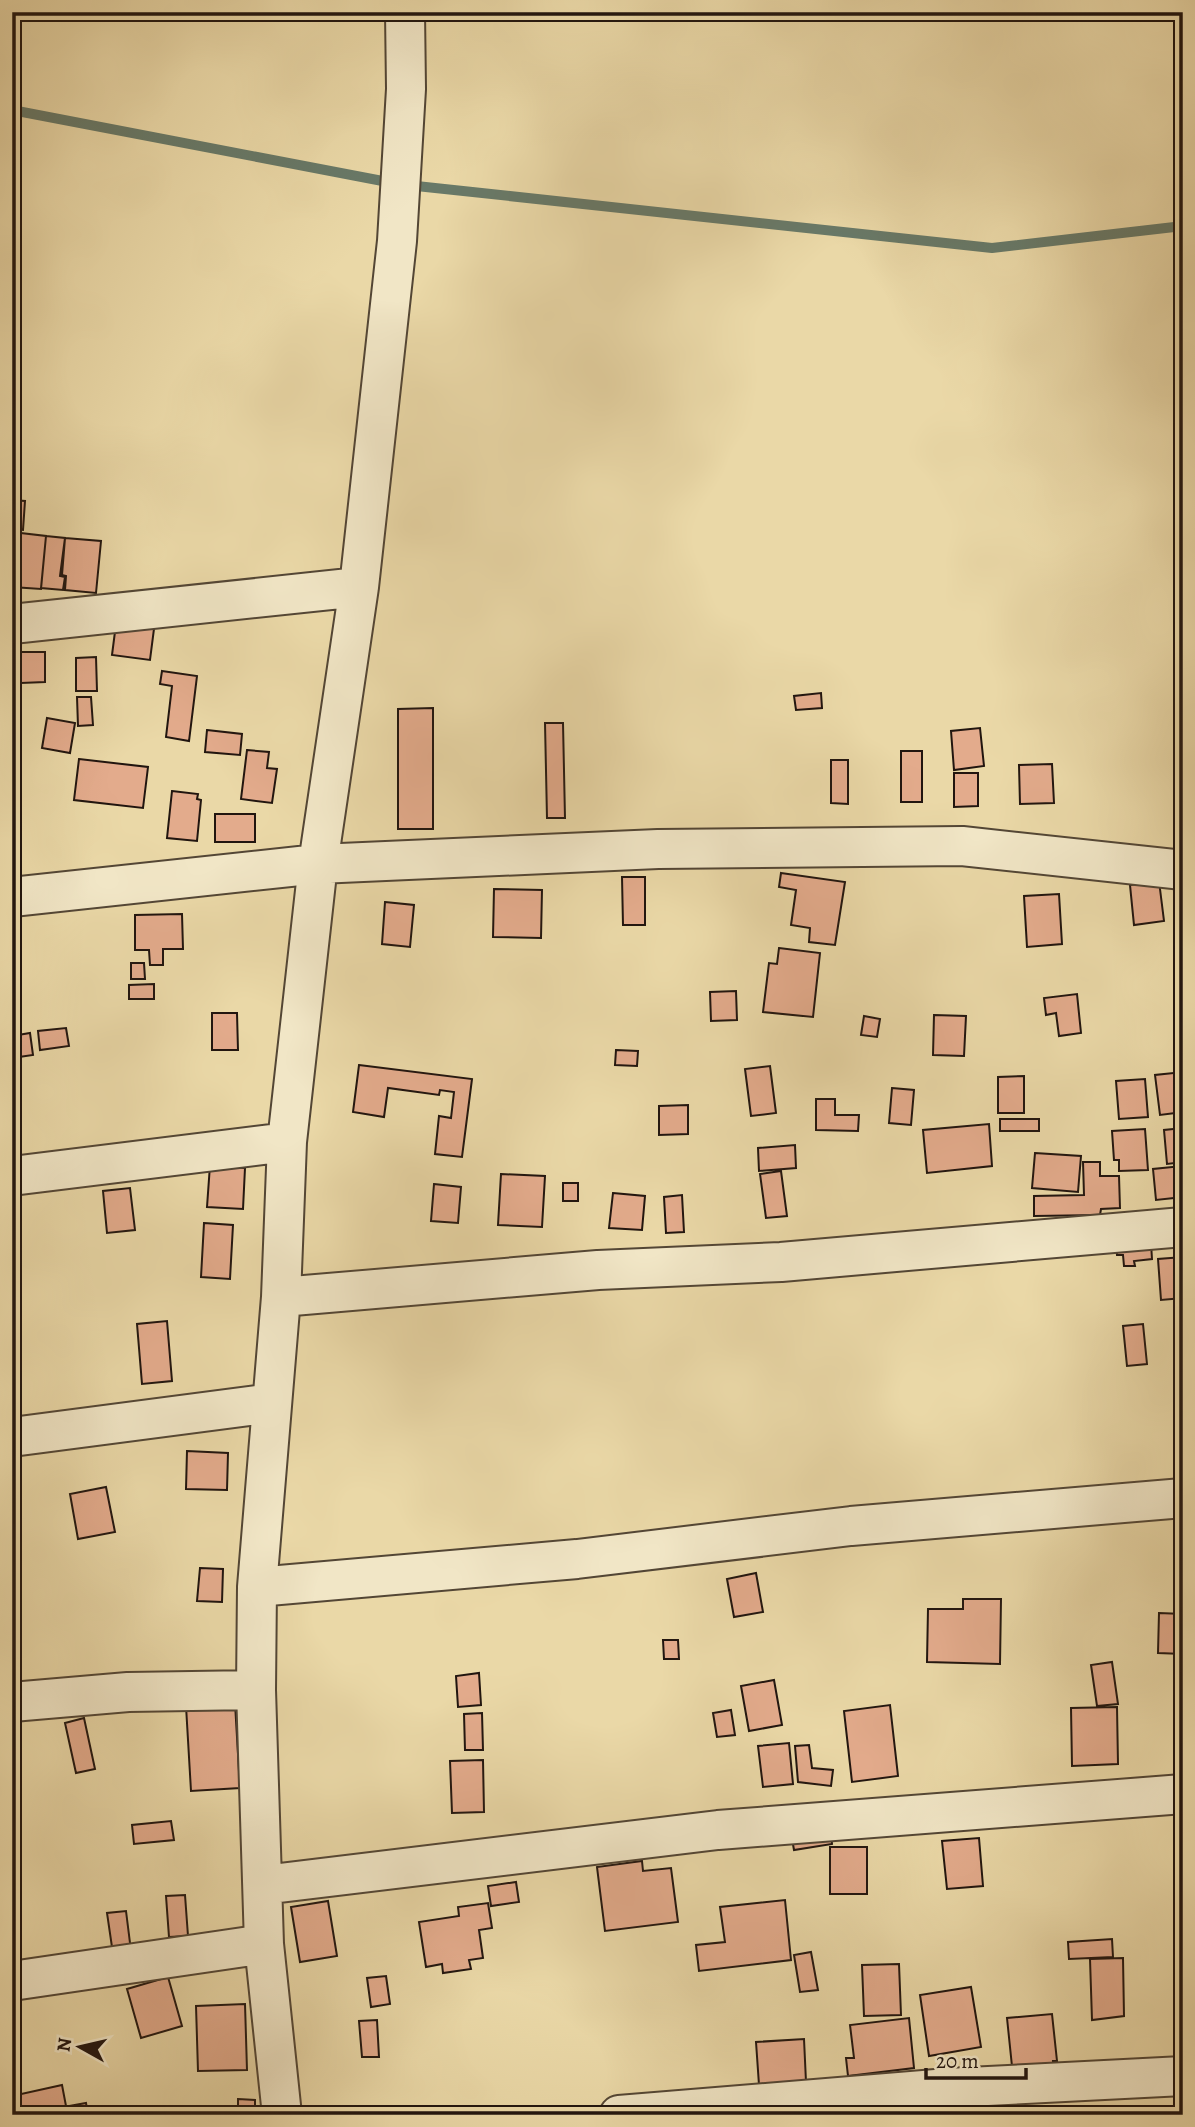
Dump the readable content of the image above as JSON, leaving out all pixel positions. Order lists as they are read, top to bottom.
{
  "scale_bar": "20 m",
  "north": "left"
}
